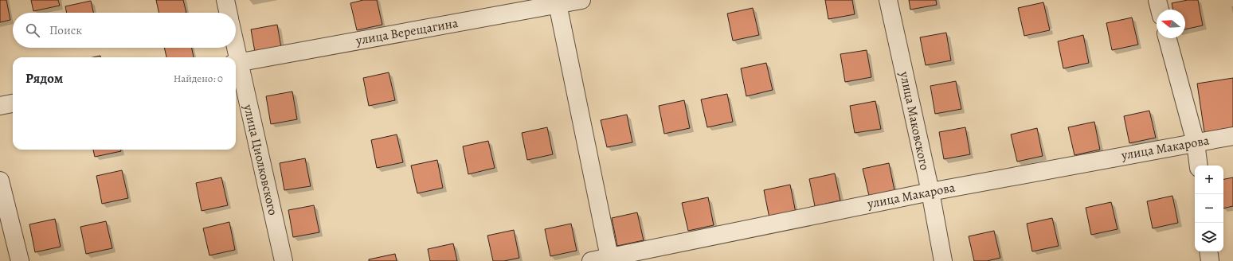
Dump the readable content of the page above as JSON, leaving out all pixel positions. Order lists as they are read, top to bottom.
{
  "streets": {
    "street": [
      "улица Верещагина",
      "улица Маковского",
      "улица Макарова",
      "улица Циолковского"
    ]
  },
  "crossings": [
    ["улица Верещагина", "улица Циолковского"],
    ["улица Маковского", "улица Макарова"]
  ],
  "north": "left",
  "page": {
    "search": "Поиск",
    "heading": ["Рядом", "Найдено: 0"],
    "map_buttons": ["+", "−"]
  }
}
